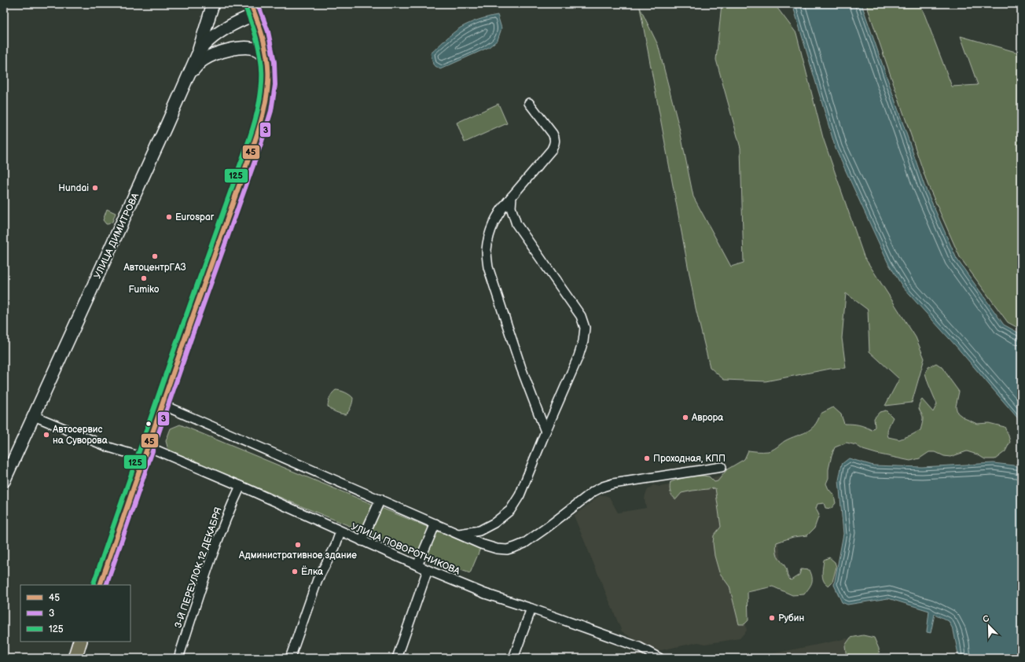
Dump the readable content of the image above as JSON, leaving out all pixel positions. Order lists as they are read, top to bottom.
{
  "streets": {
    "main road": ["УЛИЦА ДИМИТРОВА"],
    "street": ["УЛИЦА ПОВОРОТНИКОВА", "3-Й ПЕРЕУЛОК 12 ДЕКАБРЯ"]
  },
  "crossings": [
    ["УЛИЦА ДИМИТРОВА", "УЛИЦА ПОВОРОТНИКОВА"],
    ["УЛИЦА ПОВОРОТНИКОВА", "3-Й ПЕРЕУЛОК 12 ДЕКАБРЯ"]
  ],
  "places": [
    "Hundai",
    "Eurospar",
    "АвтоцентрГАЗ",
    "Fumiko",
    "Аврора",
    "Автосервис на Суворова",
    "Проходная, КПП",
    "Административное здание",
    "Ёлка",
    "Рубин"
  ],
  "lines": ["transit line 45", "transit line 3", "transit line 125"],
  "legend": ["45", "3", "125"],
  "north": "top left"
}
